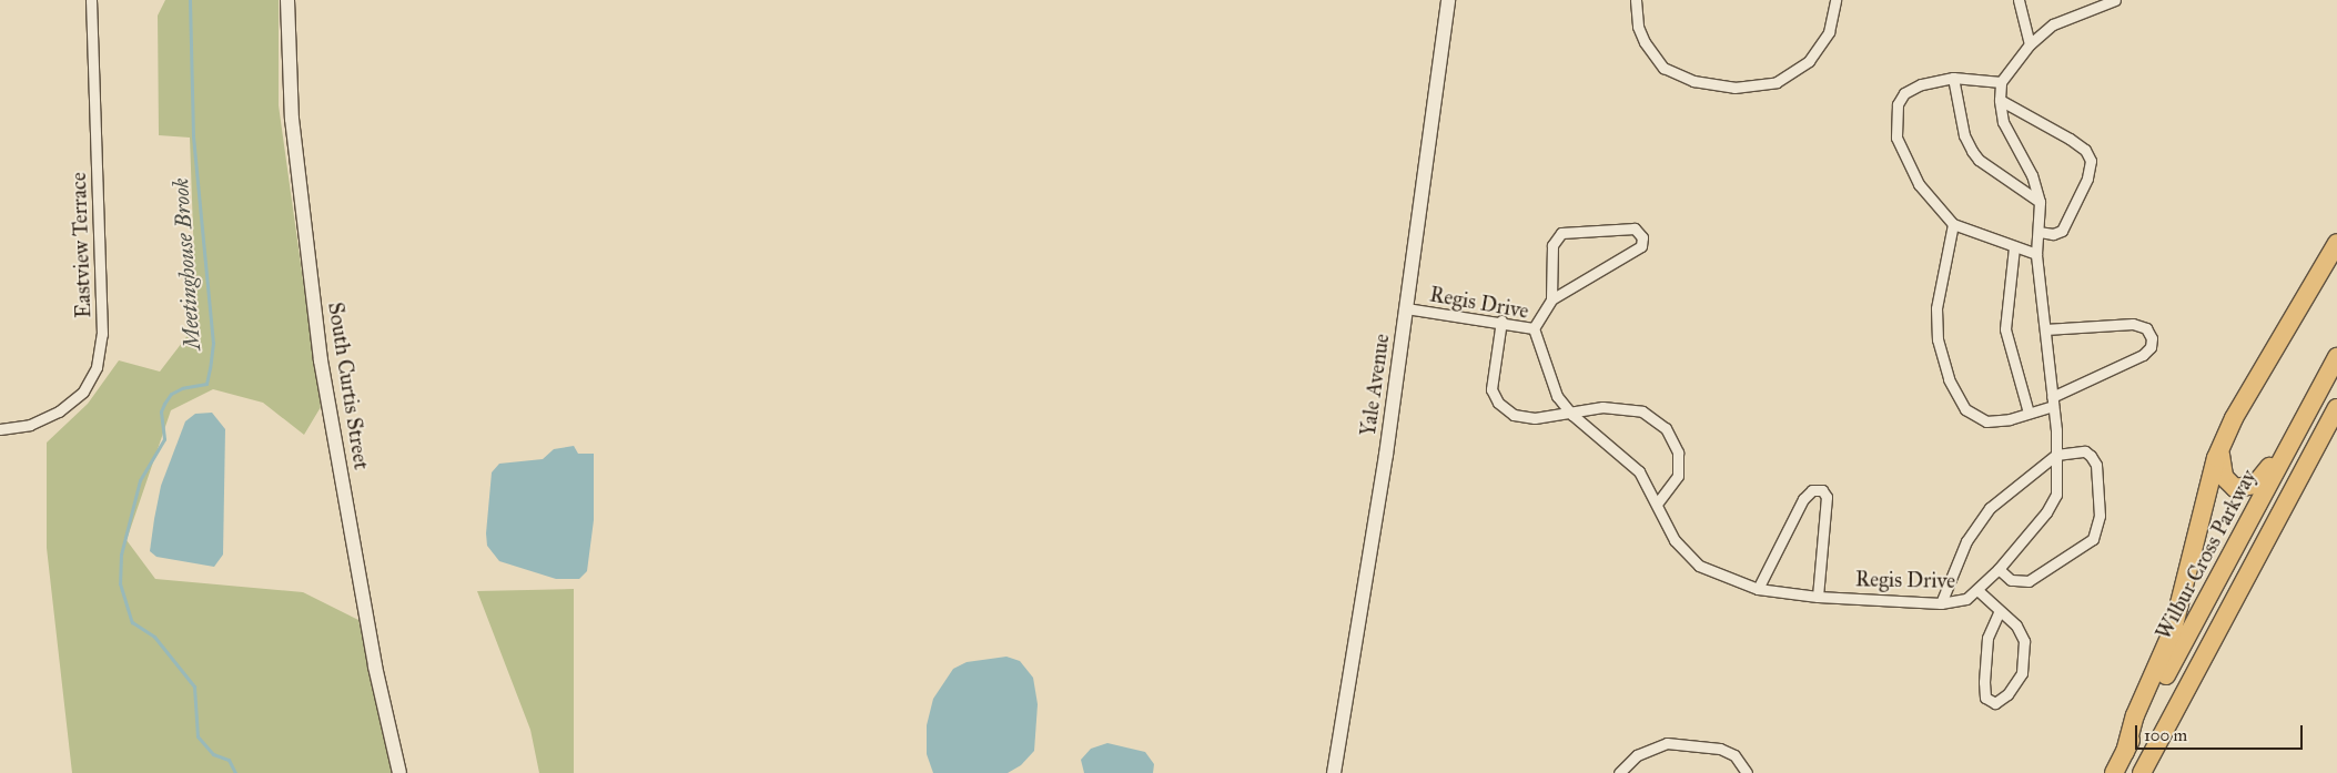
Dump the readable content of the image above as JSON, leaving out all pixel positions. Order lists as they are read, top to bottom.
{
  "streets": {
    "highway": ["Wilbur Cross Parkway"],
    "street": [
      "Eastview Terrace",
      "Regis Drive",
      "Yale Avenue",
      "South Curtis Street"
    ]
  },
  "crossings": [
    ["Regis Drive", "Yale Avenue"]
  ],
  "water": ["Meetinghouse Brook"],
  "scale_bar": "100 m"
}
